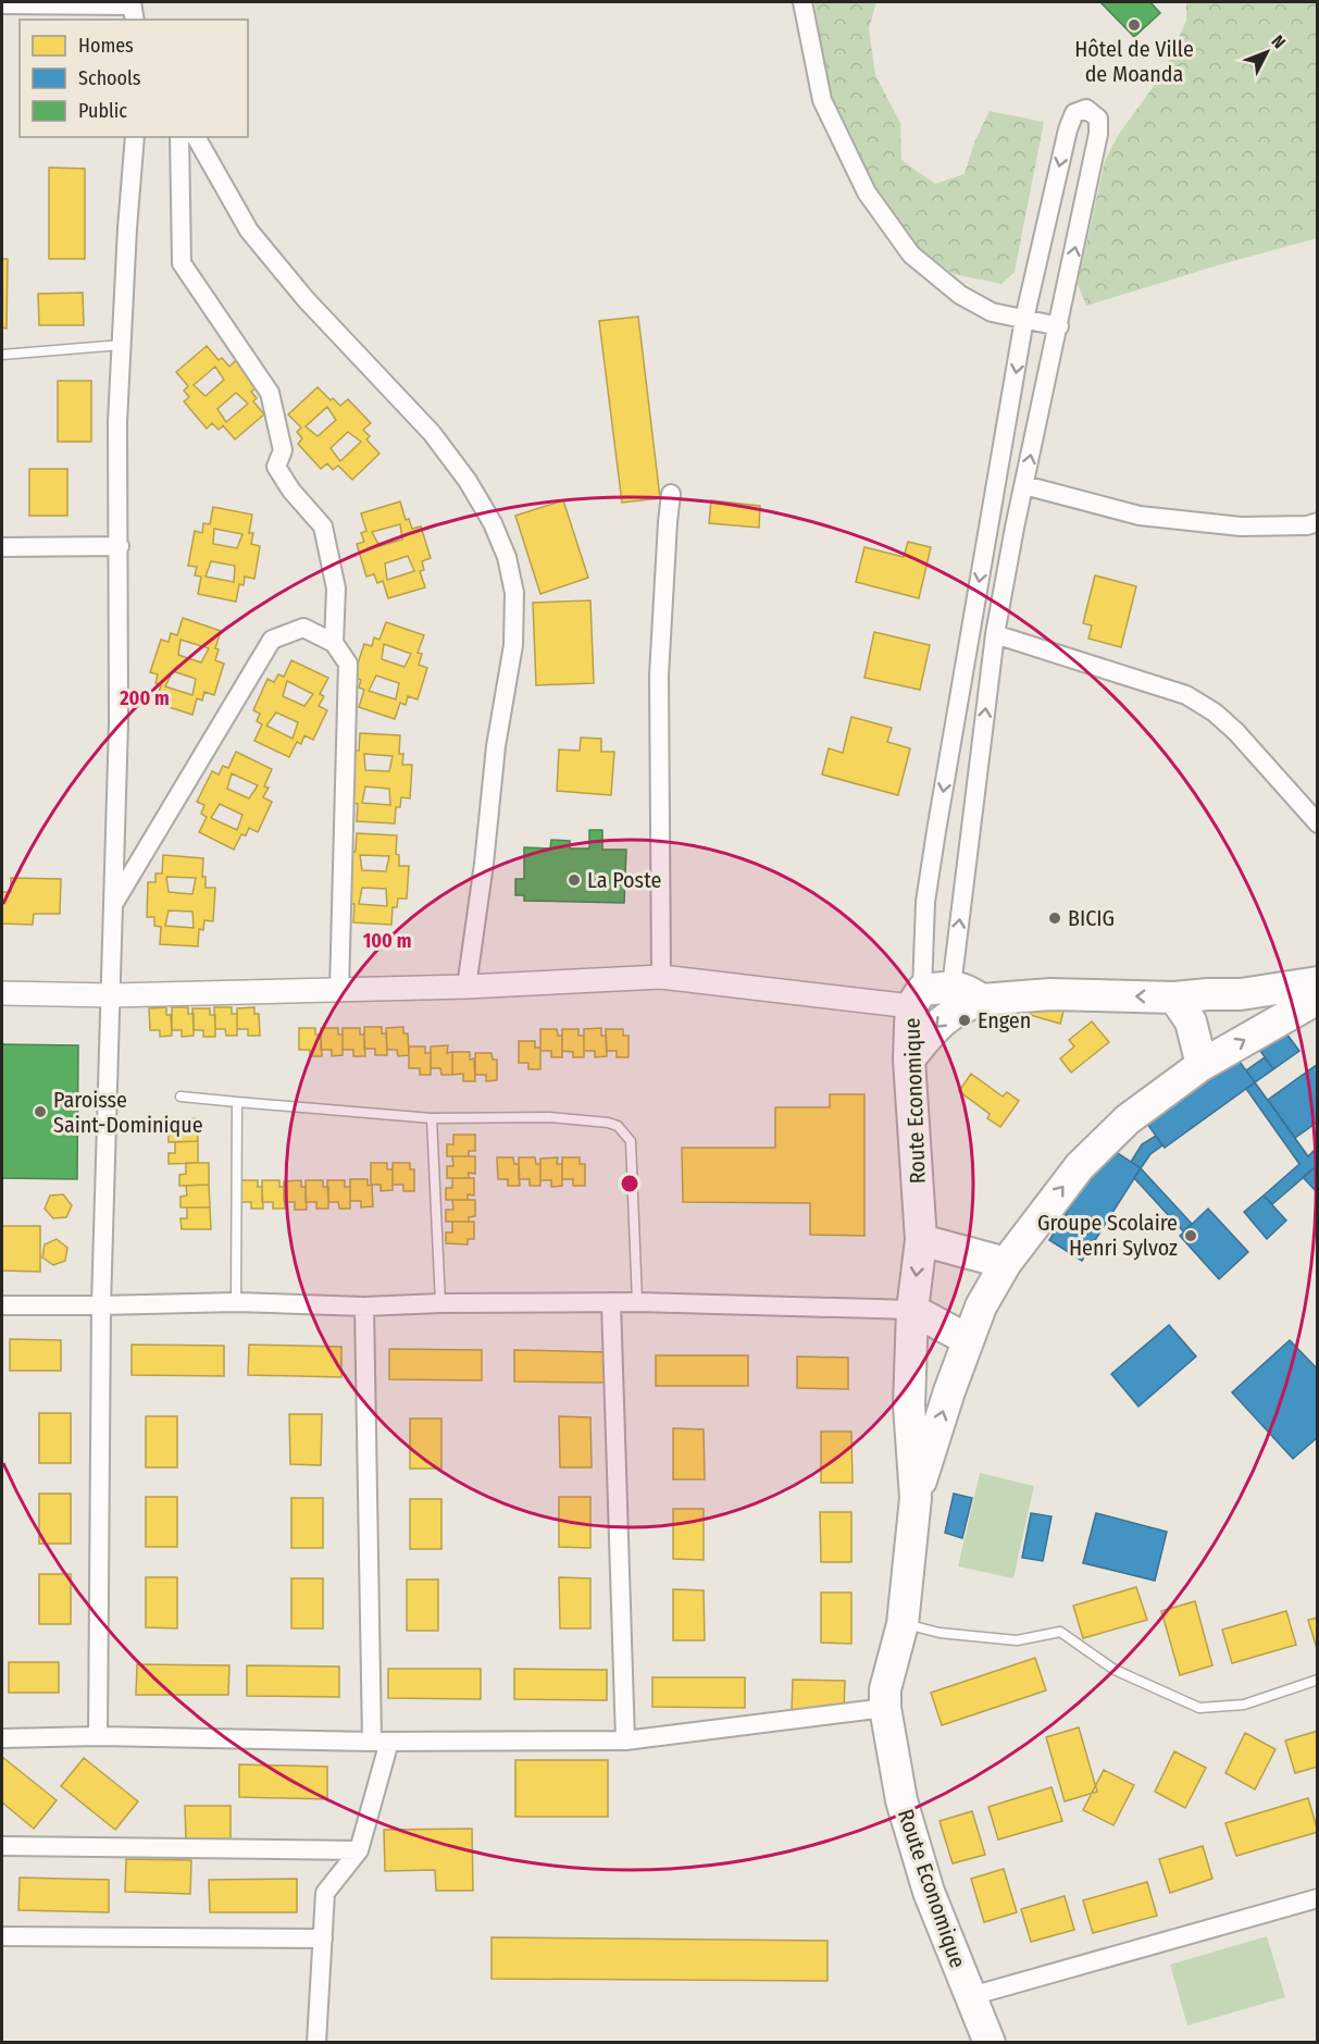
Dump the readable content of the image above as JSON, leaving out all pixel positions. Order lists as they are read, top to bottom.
{
  "streets": {
    "highway": ["Route Economique"]
  },
  "places": [
    "Hôtel de Ville de Moanda",
    "La Poste",
    "BICIG",
    "Engen",
    "Paroisse Saint-Dominique",
    "Groupe Scolaire Henri Sylvoz"
  ],
  "legend": ["Homes", "Schools", "Public"],
  "north": "top right",
  "rings": ["200 m", "100 m"]
}
